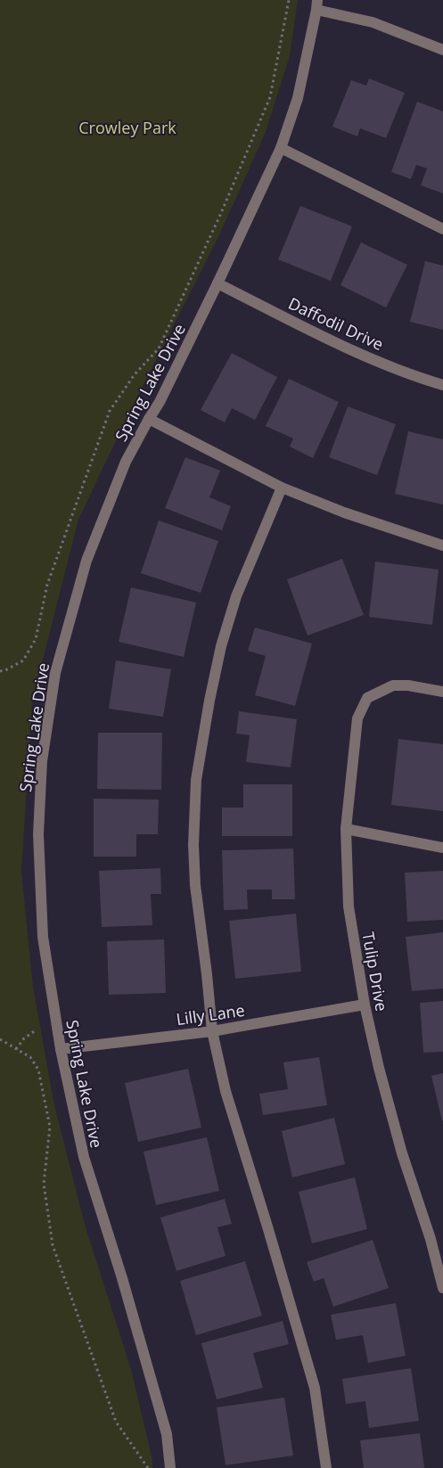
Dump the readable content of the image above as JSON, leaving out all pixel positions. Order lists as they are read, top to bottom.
{
  "streets": {
    "street": [
      "Daffodil Drive",
      "Spring Lake Drive",
      "Tulip Drive",
      "Lilly Lane"
    ]
  },
  "crossings": [
    ["Daffodil Drive", "Spring Lake Drive"],
    ["Spring Lake Drive", "Lilly Lane"],
    ["Tulip Drive", "Lilly Lane"]
  ],
  "parks": ["Crowley Park"]
}
